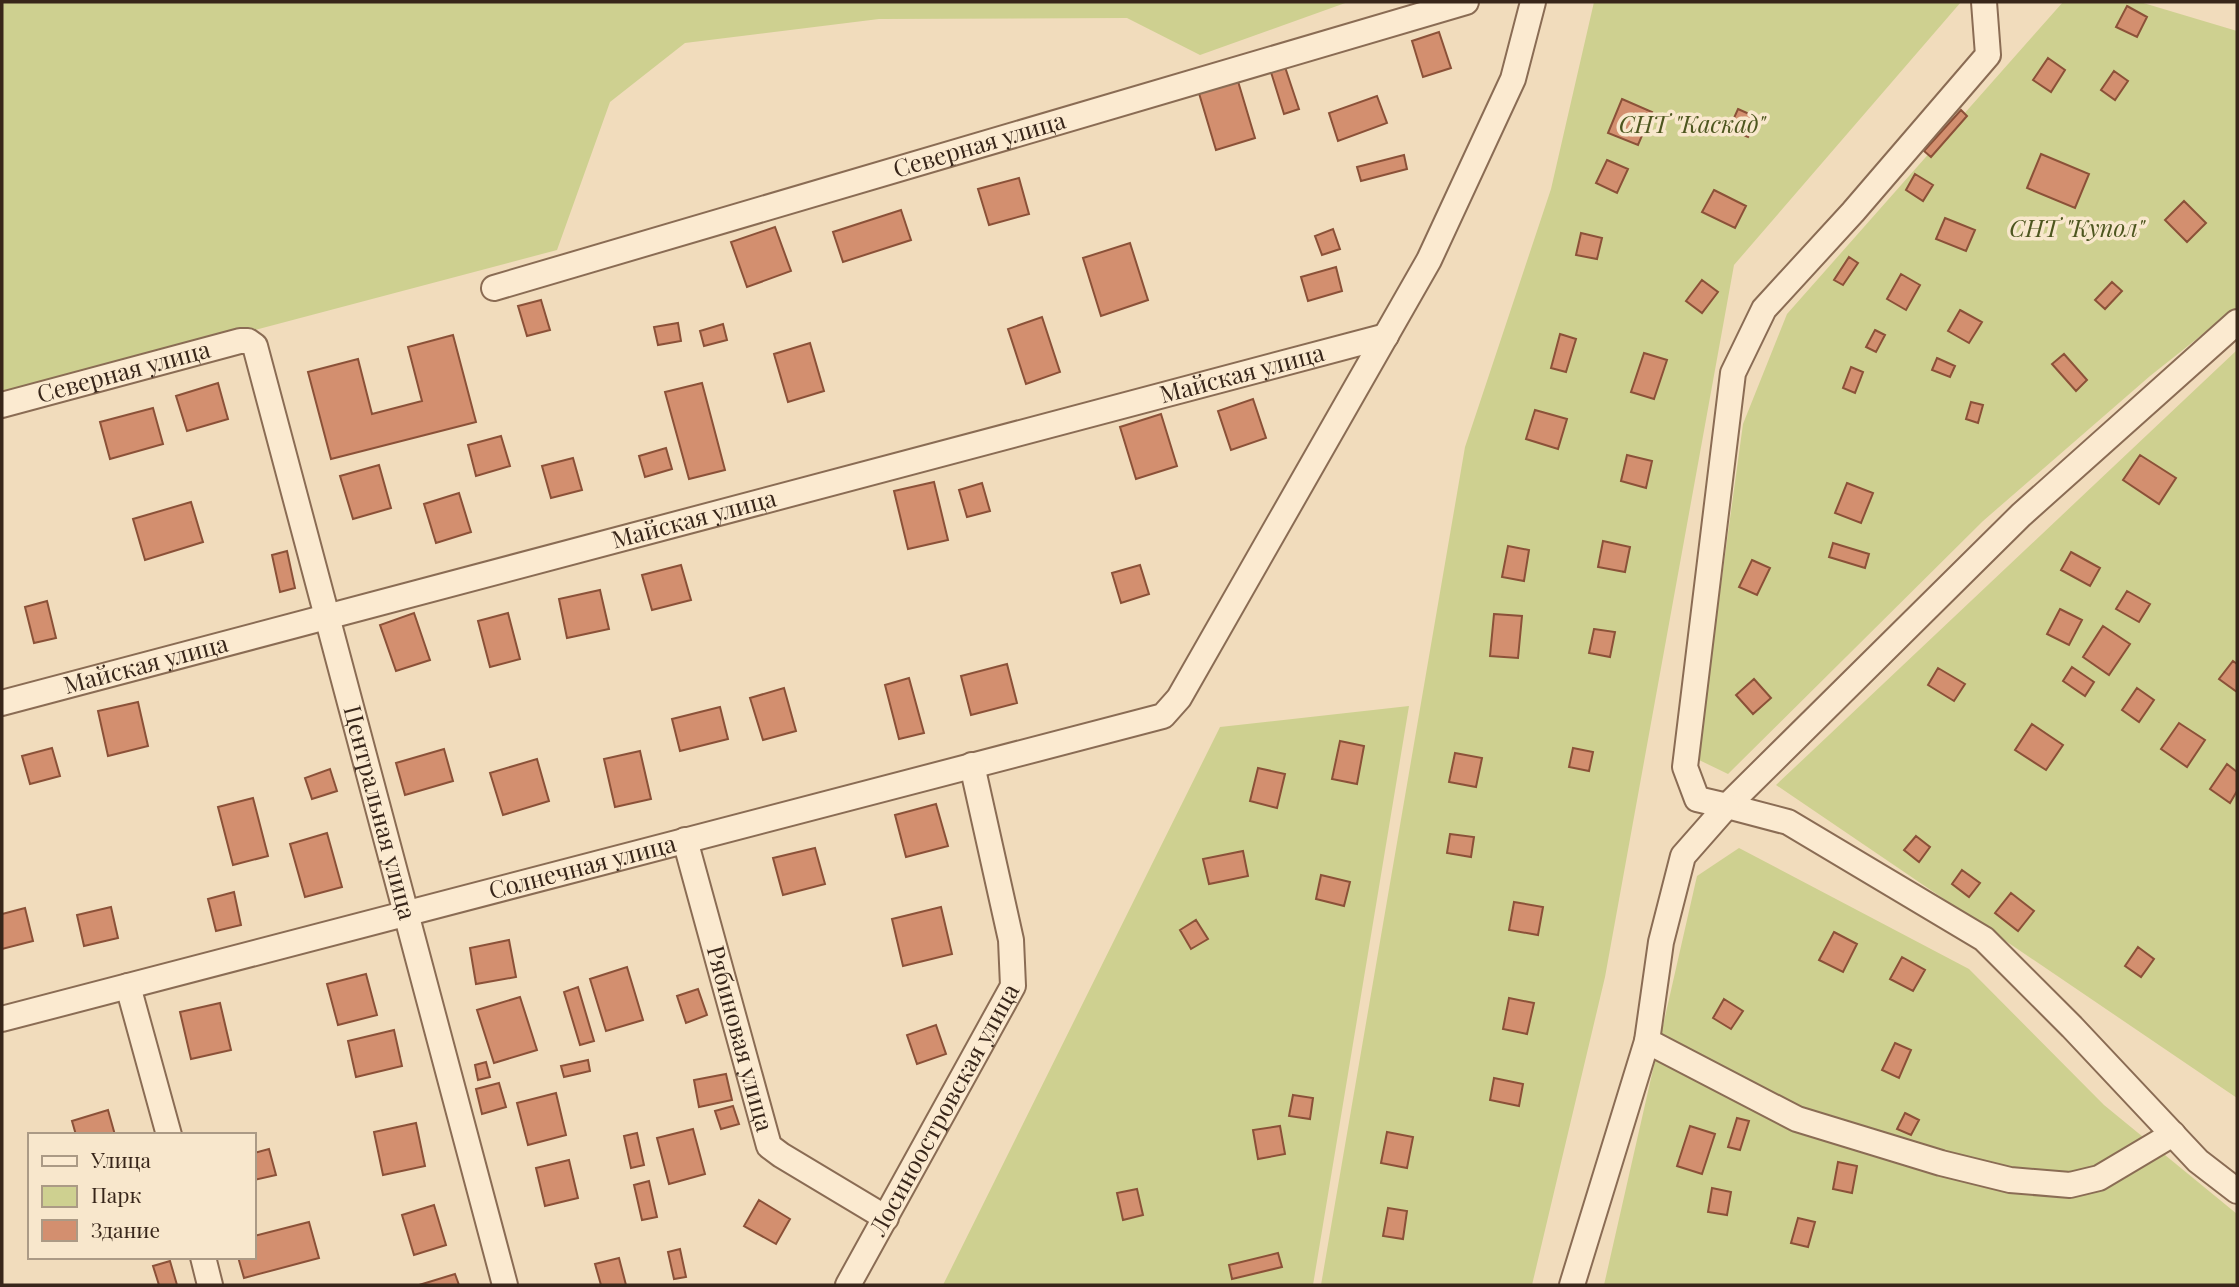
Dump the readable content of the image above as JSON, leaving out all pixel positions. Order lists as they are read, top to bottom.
{
  "streets": {
    "street": [
      "Северная улица",
      "Майская улица",
      "Центральная улица",
      "Солнечная улица",
      "Рябиновая улица",
      "Лосиноостровская улица"
    ]
  },
  "crossings": [
    ["Северная улица", "Центральная улица"],
    ["Майская улица", "Центральная улица"],
    ["Майская улица", "Солнечная улица"],
    ["Центральная улица", "Солнечная улица"],
    ["Солнечная улица", "Рябиновая улица"],
    ["Солнечная улица", "Лосиноостровская улица"],
    ["Рябиновая улица", "Лосиноостровская улица"]
  ],
  "parks": ["СНТ \"Каскад\"", "СНТ \"Купол\""],
  "legend": ["Улица", "Парк", "Здание"]
}
